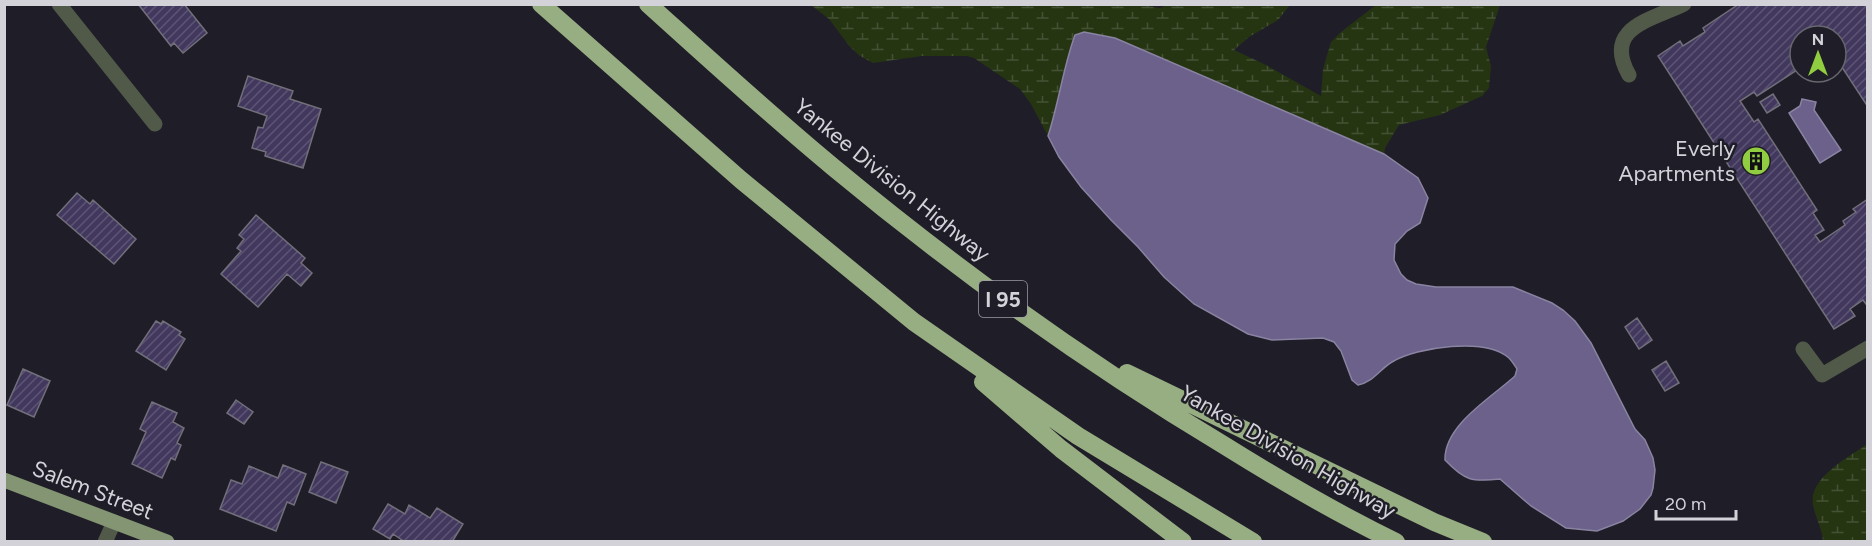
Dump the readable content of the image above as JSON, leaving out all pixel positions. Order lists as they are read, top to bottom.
{
  "streets": {
    "highway": ["Yankee Division Highway", "I 95"],
    "main road": ["Salem Street"]
  },
  "places": {
    "building": ["Everly Apartments"]
  },
  "scale_bar": "20 m",
  "north": "top"
}
